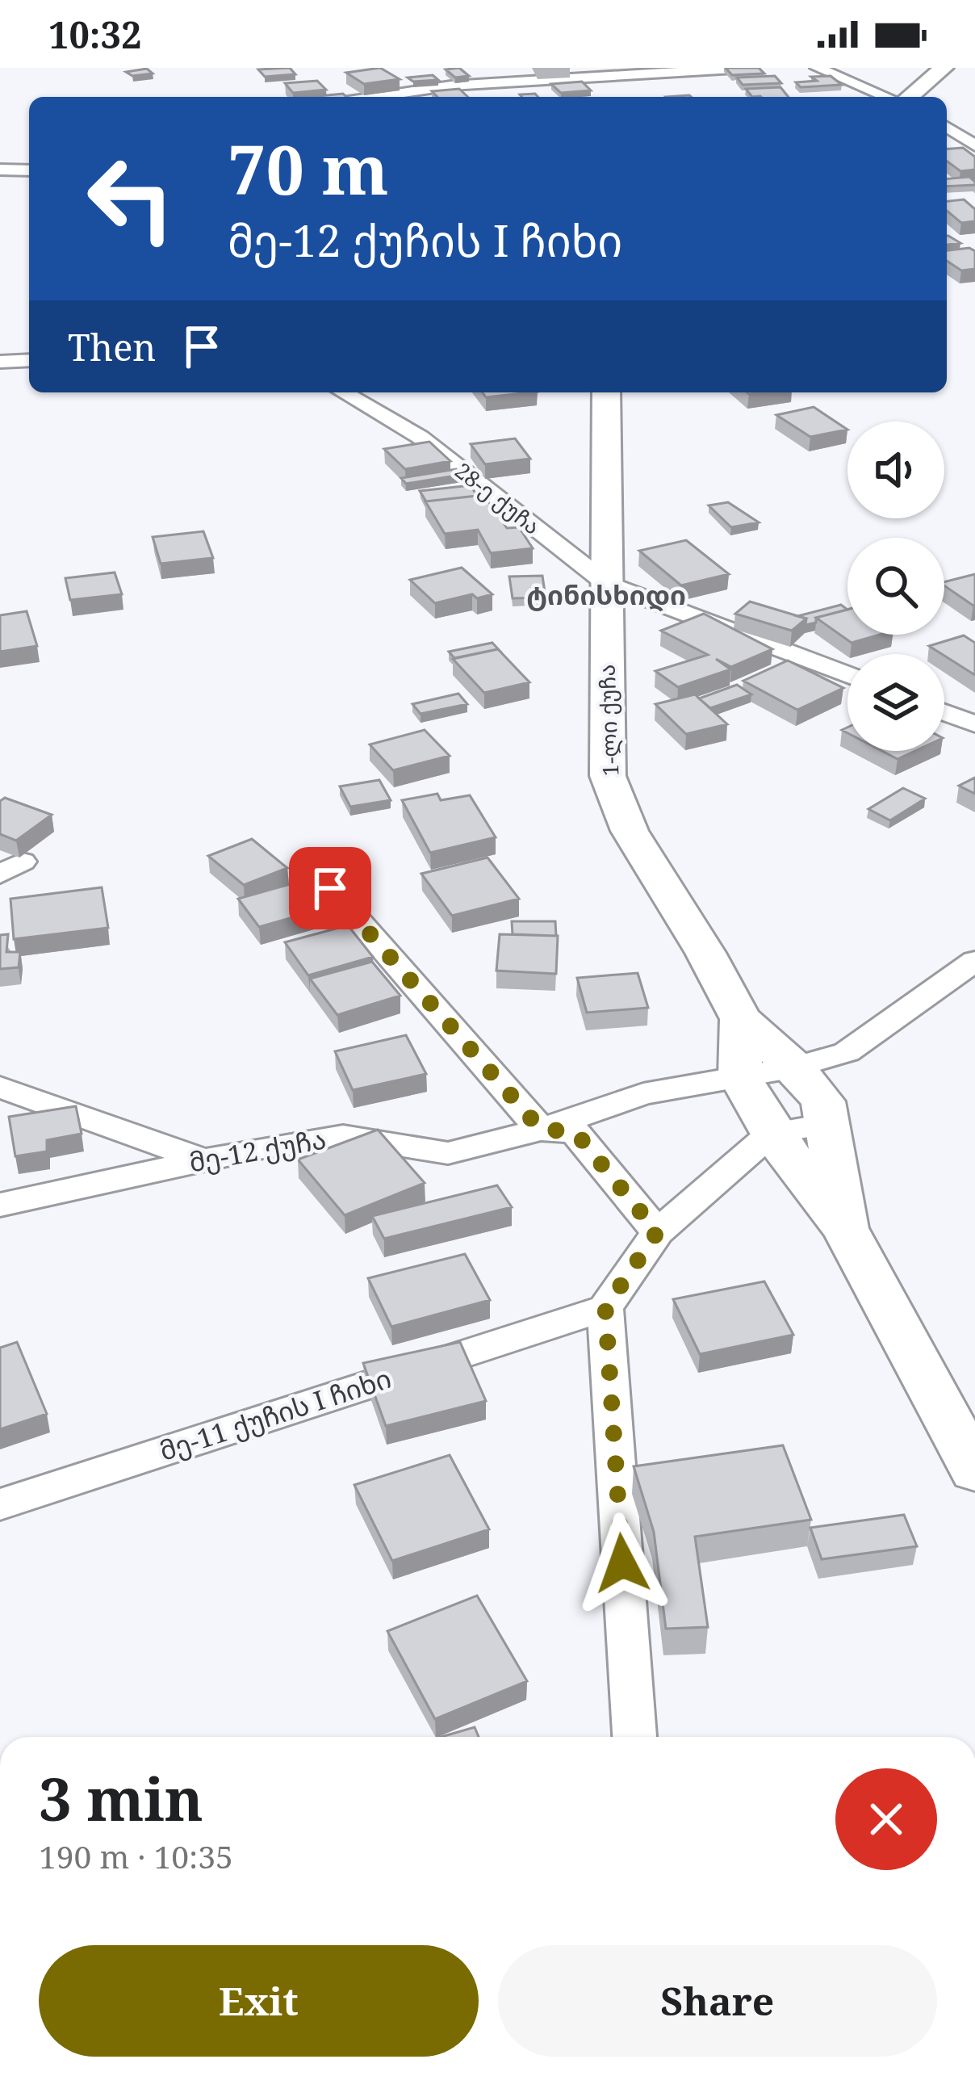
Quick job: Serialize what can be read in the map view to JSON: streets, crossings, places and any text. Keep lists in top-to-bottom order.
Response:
{
  "streets": {
    "main road": ["1-ლი ქუჩა"],
    "street": ["28-ე ქუჩა", "მე-12 ქუჩა", "მე-11 ქუჩის I ჩიხი"]
  },
  "crossings": [
    ["28-ე ქუჩა", "1-ლი ქუჩა"],
    ["1-ლი ქუჩა", "მე-12 ქუჩა"]
  ],
  "districts": ["ტინისხიდი"],
  "page": {
    "status": "10:32",
    "turn": ["70 m", "მე-12 ქუჩის I ჩიხი"],
    "then": "Then",
    "heading": ["3 min", "190 m · 10:35"],
    "buttons": ["Exit", "Share"]
  }
}
